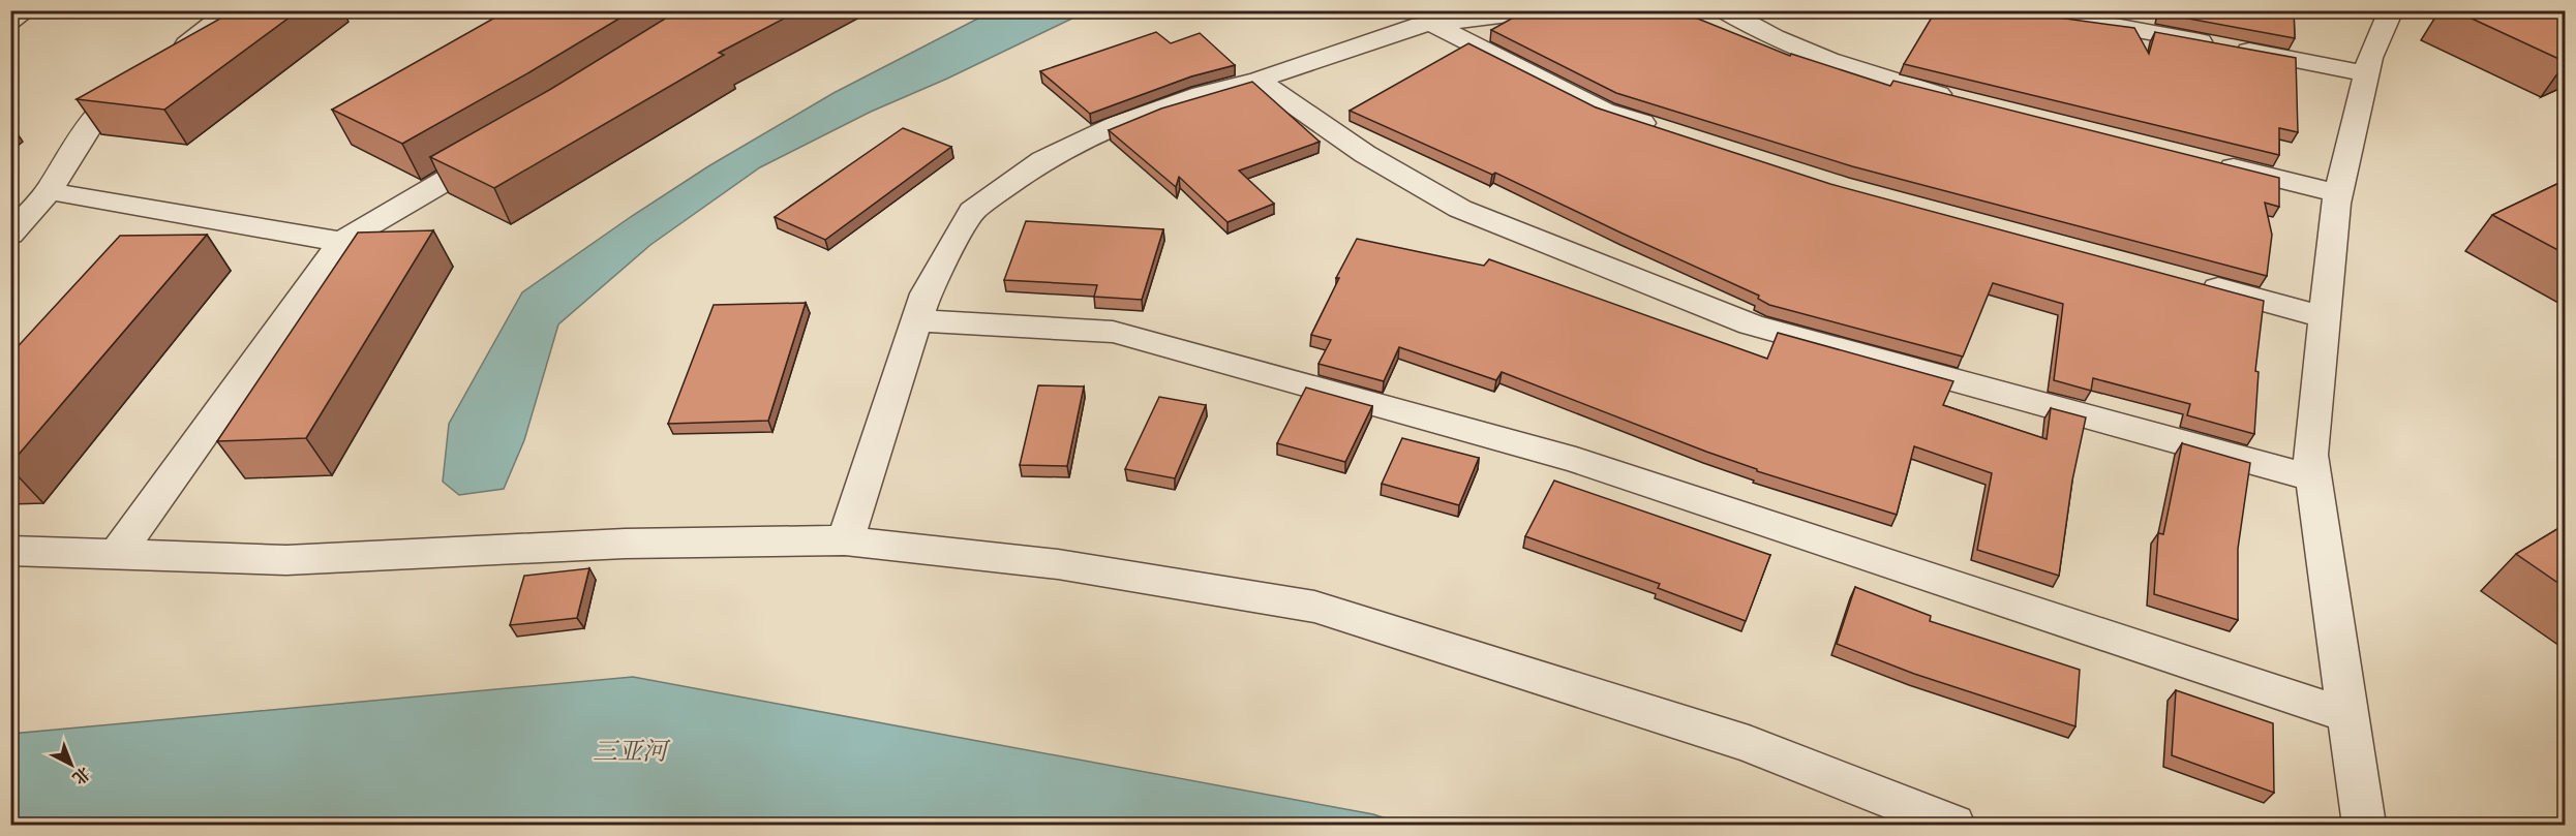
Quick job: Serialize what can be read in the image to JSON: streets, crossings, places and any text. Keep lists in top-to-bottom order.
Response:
{
  "water": ["三亚河"],
  "north": "bottom right"
}
